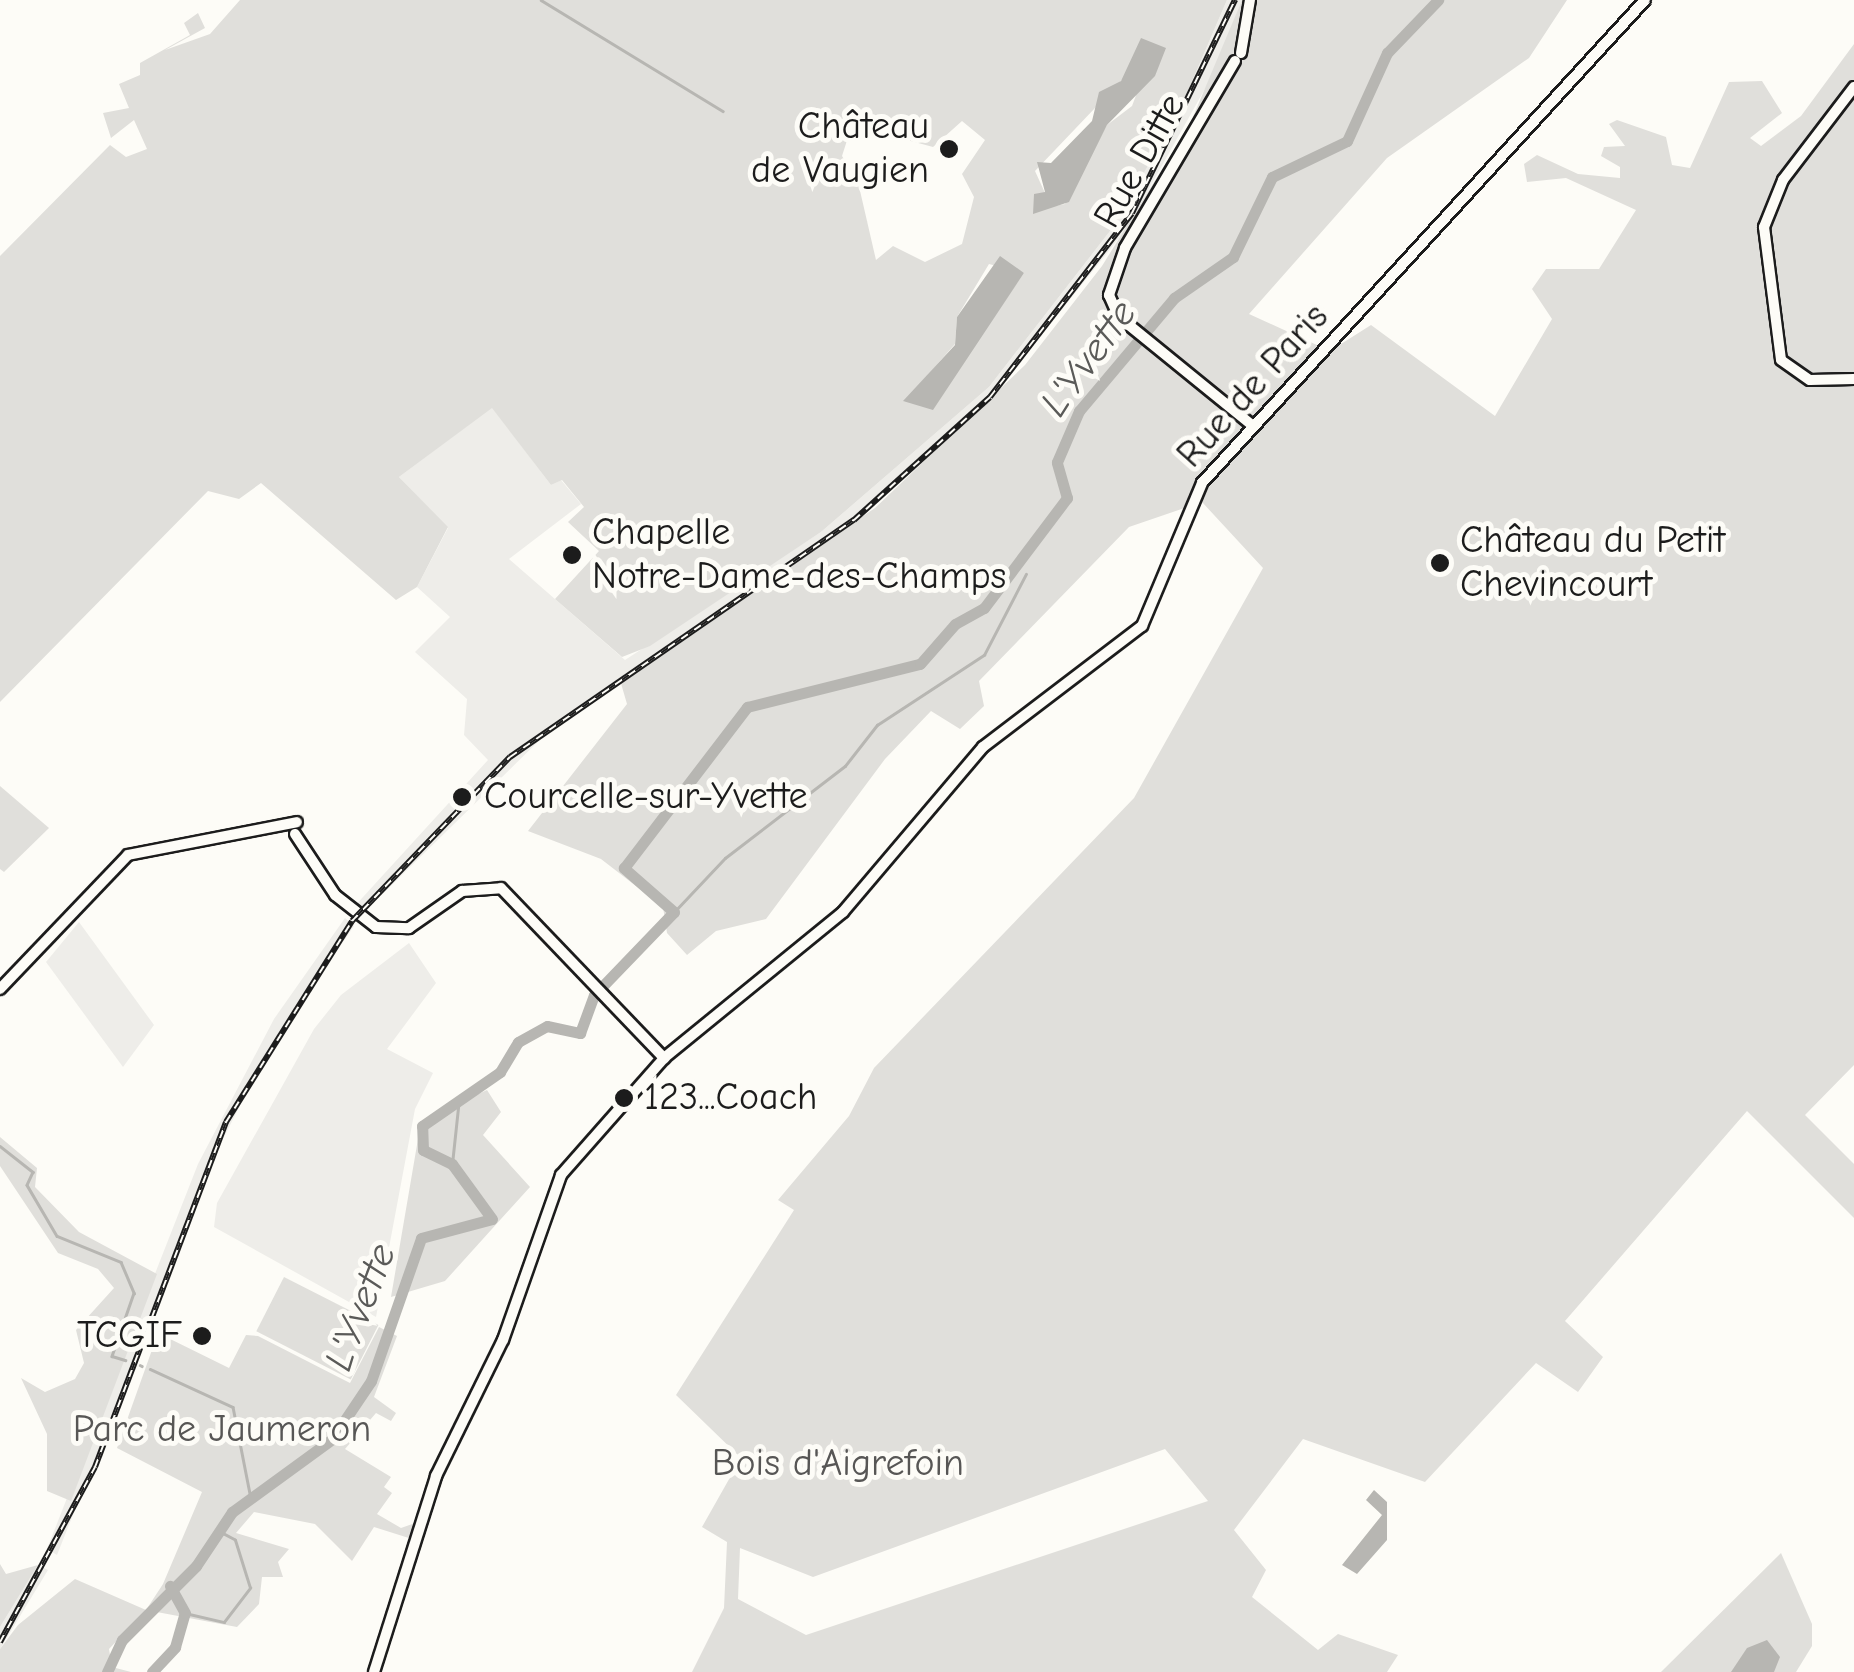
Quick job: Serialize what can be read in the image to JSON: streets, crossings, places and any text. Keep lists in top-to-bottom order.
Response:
{
  "streets": {
    "main road": ["Rue Ditte", "Rue de Paris"]
  },
  "crossings": [
    ["Rue Ditte", "Rue de Paris"]
  ],
  "water": ["L'Yvette"],
  "parks": ["Parc de Jaumeron", "Bois d'Aigrefoin"],
  "places": [
    "Château de Vaugien",
    "Chapelle Notre-Dame-des-Champs",
    "Château du Petit Chevincourt",
    "Courcelle-sur-Yvette",
    "123...Coach",
    "TCGIF"
  ]
}
